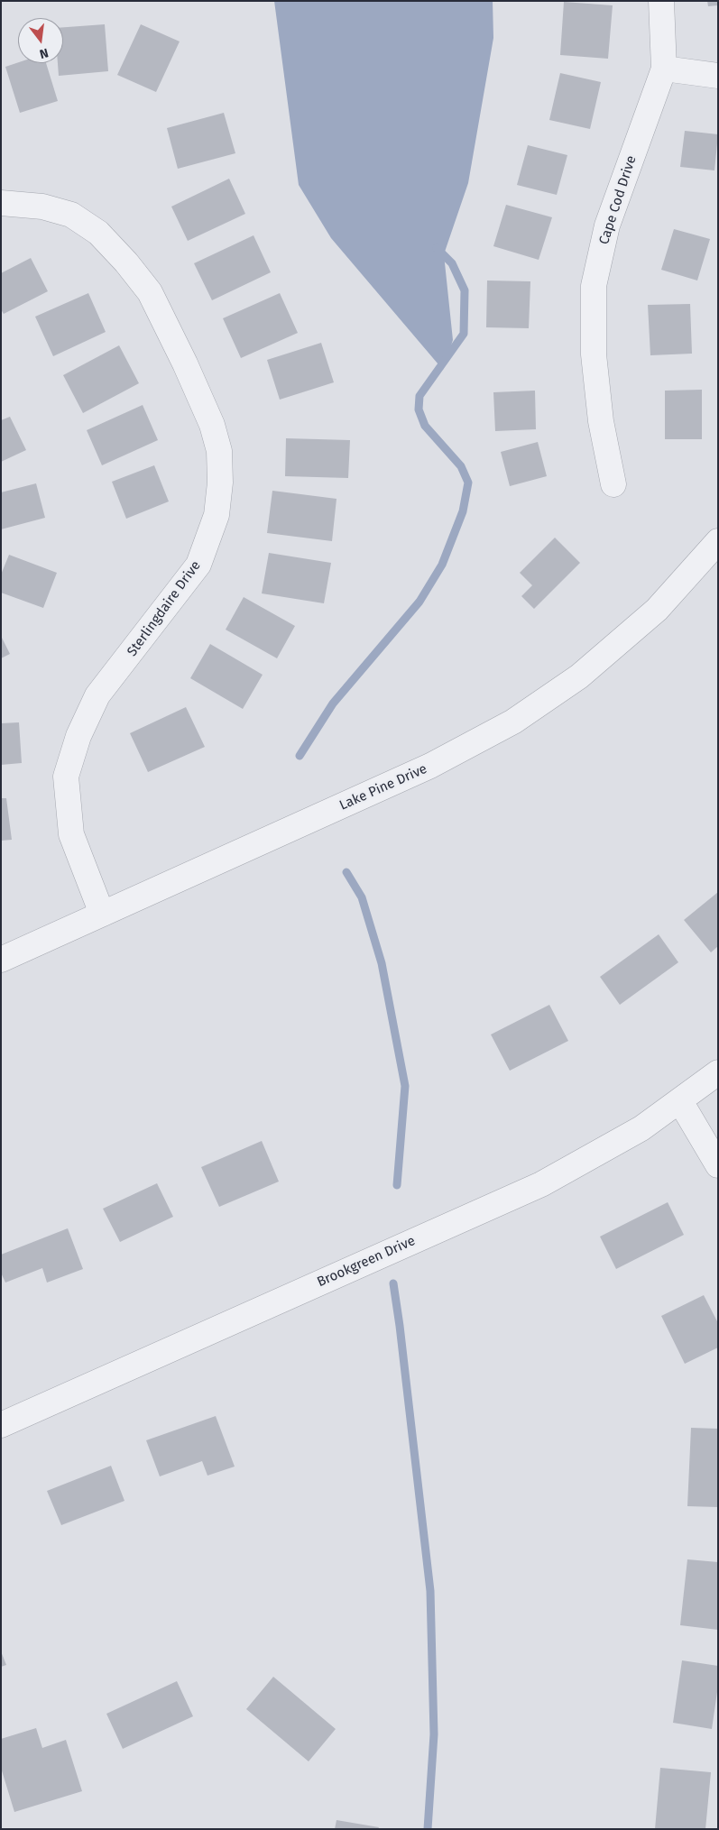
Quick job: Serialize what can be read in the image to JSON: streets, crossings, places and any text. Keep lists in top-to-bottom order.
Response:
{
  "streets": {
    "street": [
      "Cape Cod Drive",
      "Sterlingdaire Drive",
      "Lake Pine Drive",
      "Brookgreen Drive"
    ]
  },
  "crossings": [
    ["Sterlingdaire Drive", "Lake Pine Drive"]
  ],
  "north": "bottom"
}
